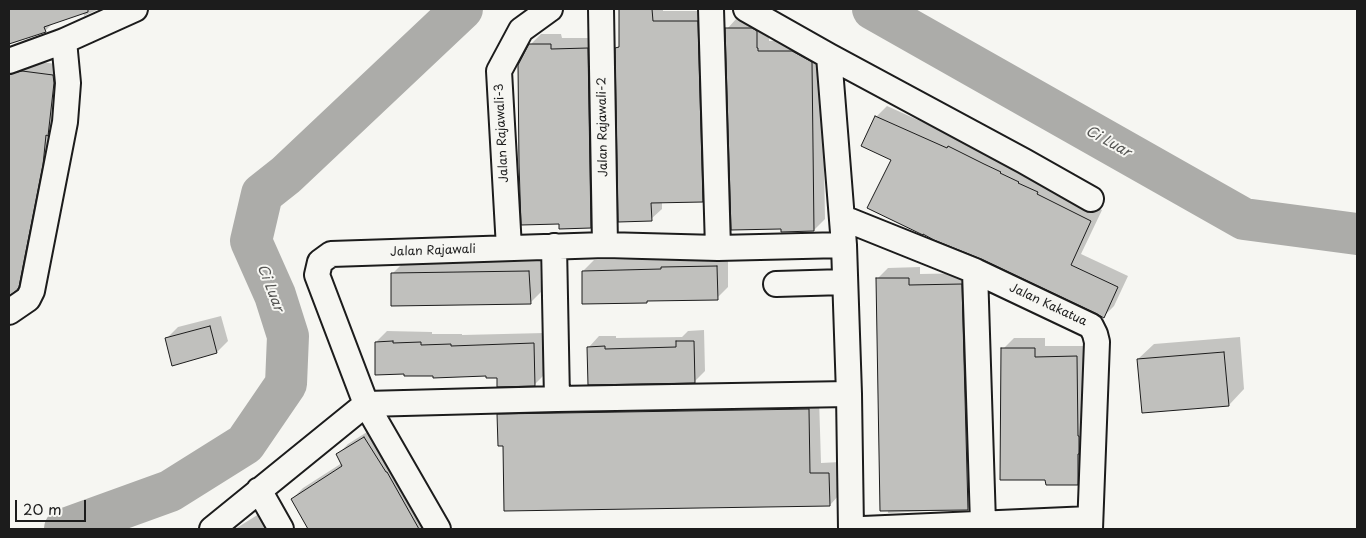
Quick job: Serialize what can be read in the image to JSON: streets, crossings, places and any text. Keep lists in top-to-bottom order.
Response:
{
  "streets": {
    "street": [
      "Jalan Rajawali-2",
      "Jalan Rajawali-3",
      "Jalan Rajawali",
      "Jalan Kakatua"
    ]
  },
  "crossings": [
    ["Jalan Rajawali-2", "Jalan Rajawali"],
    ["Jalan Rajawali-3", "Jalan Rajawali"]
  ],
  "water": ["Ci Luar"],
  "scale_bar": "20 m"
}
